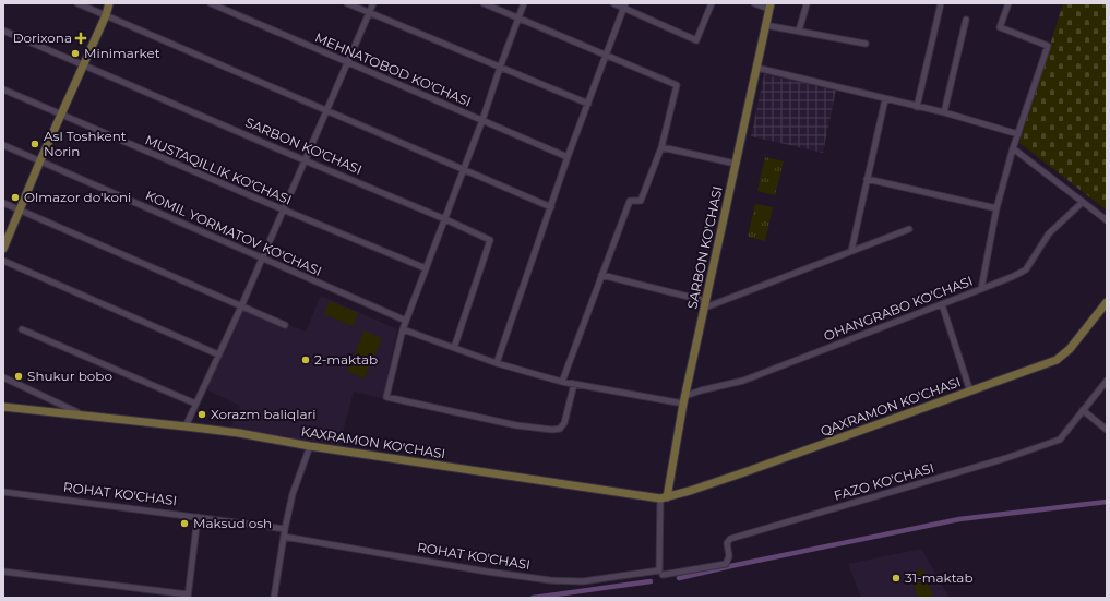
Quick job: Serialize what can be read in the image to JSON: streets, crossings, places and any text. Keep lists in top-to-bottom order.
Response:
{
  "streets": {
    "street": [
      "MEHNATOBOD KO'CHASI",
      "SARBON KO'CHASI",
      "MUSTAQILLIK KO'CHASI",
      "KOMIL YORMATOV KO'CHASI",
      "OHANGRABO KO'CHASI",
      "QAXRAMON KO'CHASI",
      "KAXRAMON KO'CHASI",
      "FAZO KO'CHASI",
      "ROHAT KO'CHASI"
    ]
  },
  "crossings": [
    ["SARBON KO'CHASI", "OHANGRABO KO'CHASI"],
    ["SARBON KO'CHASI", "QAXRAMON KO'CHASI"],
    ["SARBON KO'CHASI", "KAXRAMON KO'CHASI"],
    ["QAXRAMON KO'CHASI", "KAXRAMON KO'CHASI"],
    ["FAZO KO'CHASI", "ROHAT KO'CHASI"]
  ],
  "places": {
    "health": ["Dorixona"],
    "other": [
      "Minimarket",
      "Asl Toshkent Norin",
      "Olmazor do'koni",
      "2-maktab",
      "Shukur bobo",
      "Xorazm baliqlari",
      "Maksud osh",
      "31-maktab"
    ]
  }
}
